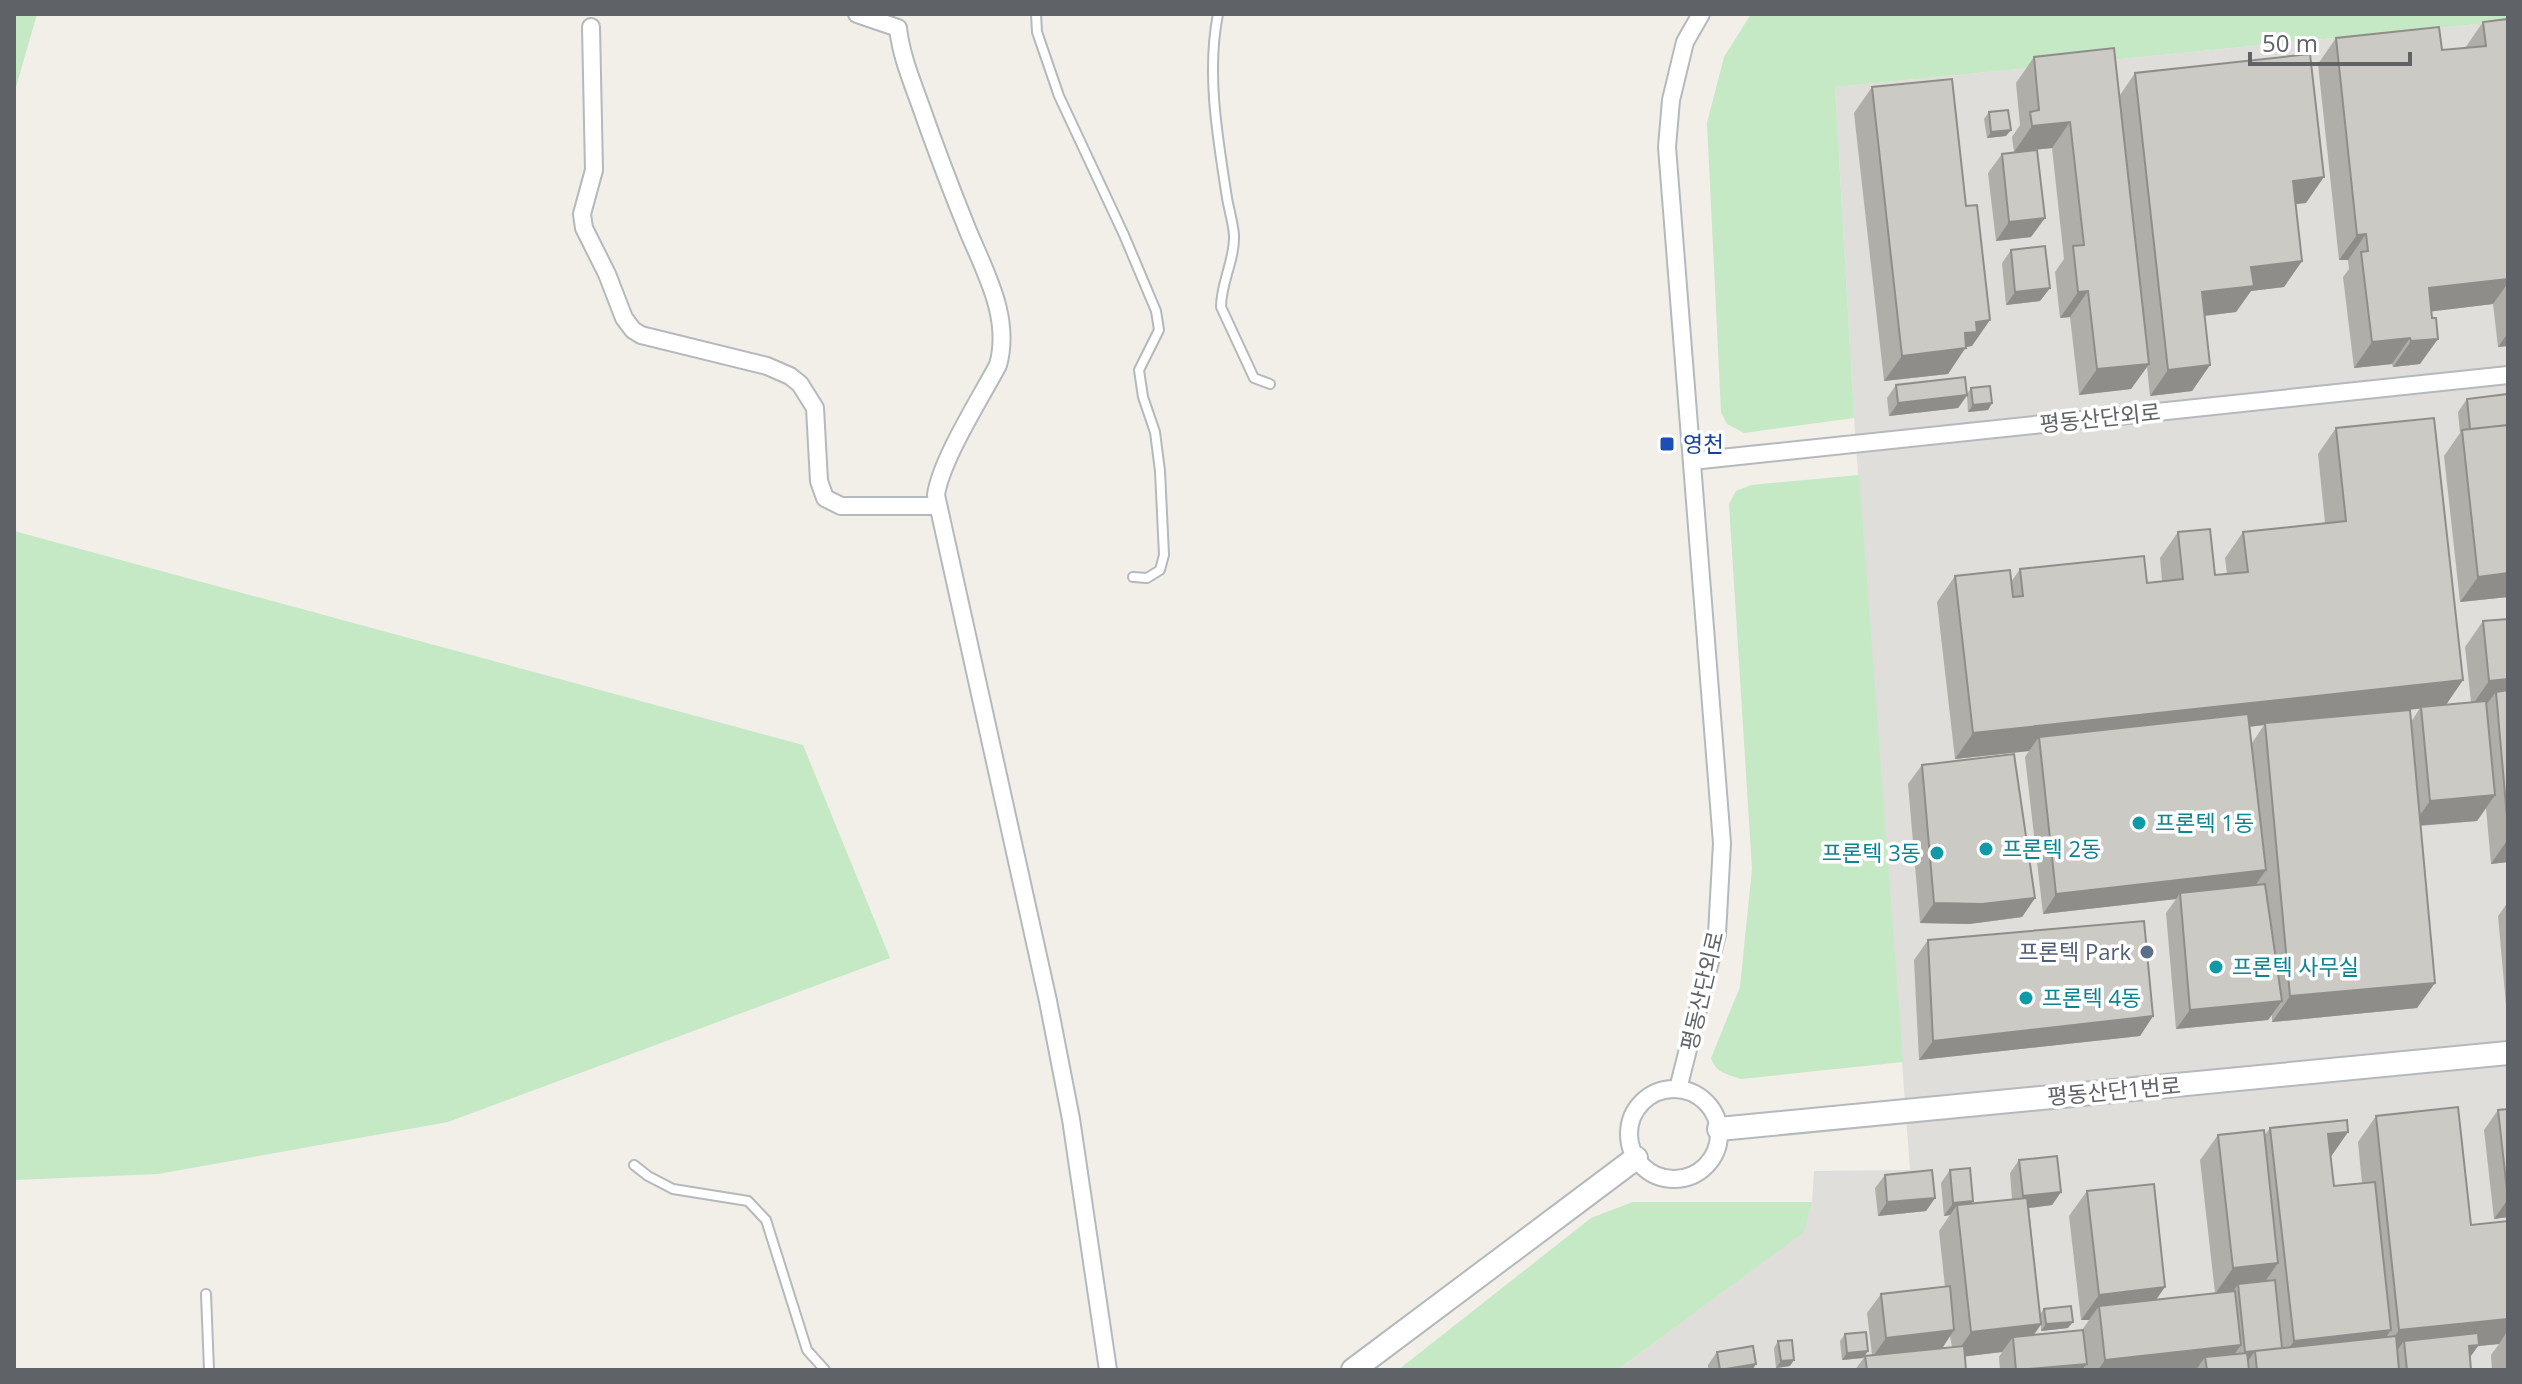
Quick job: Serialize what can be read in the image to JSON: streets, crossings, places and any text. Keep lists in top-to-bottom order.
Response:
{
  "streets": {
    "street": ["평동산단외로", "평동산단1번로"]
  },
  "crossings": [
    ["평동산단외로", "평동산단1번로"]
  ],
  "places": {
    "transit": ["영천"],
    "other": [
      "프론텍 1동",
      "프론텍 2동",
      "프론텍 3동",
      "프론텍 Park",
      "프론텍 사무실",
      "프론텍 4동"
    ]
  },
  "scale_bar": "50 m"
}
